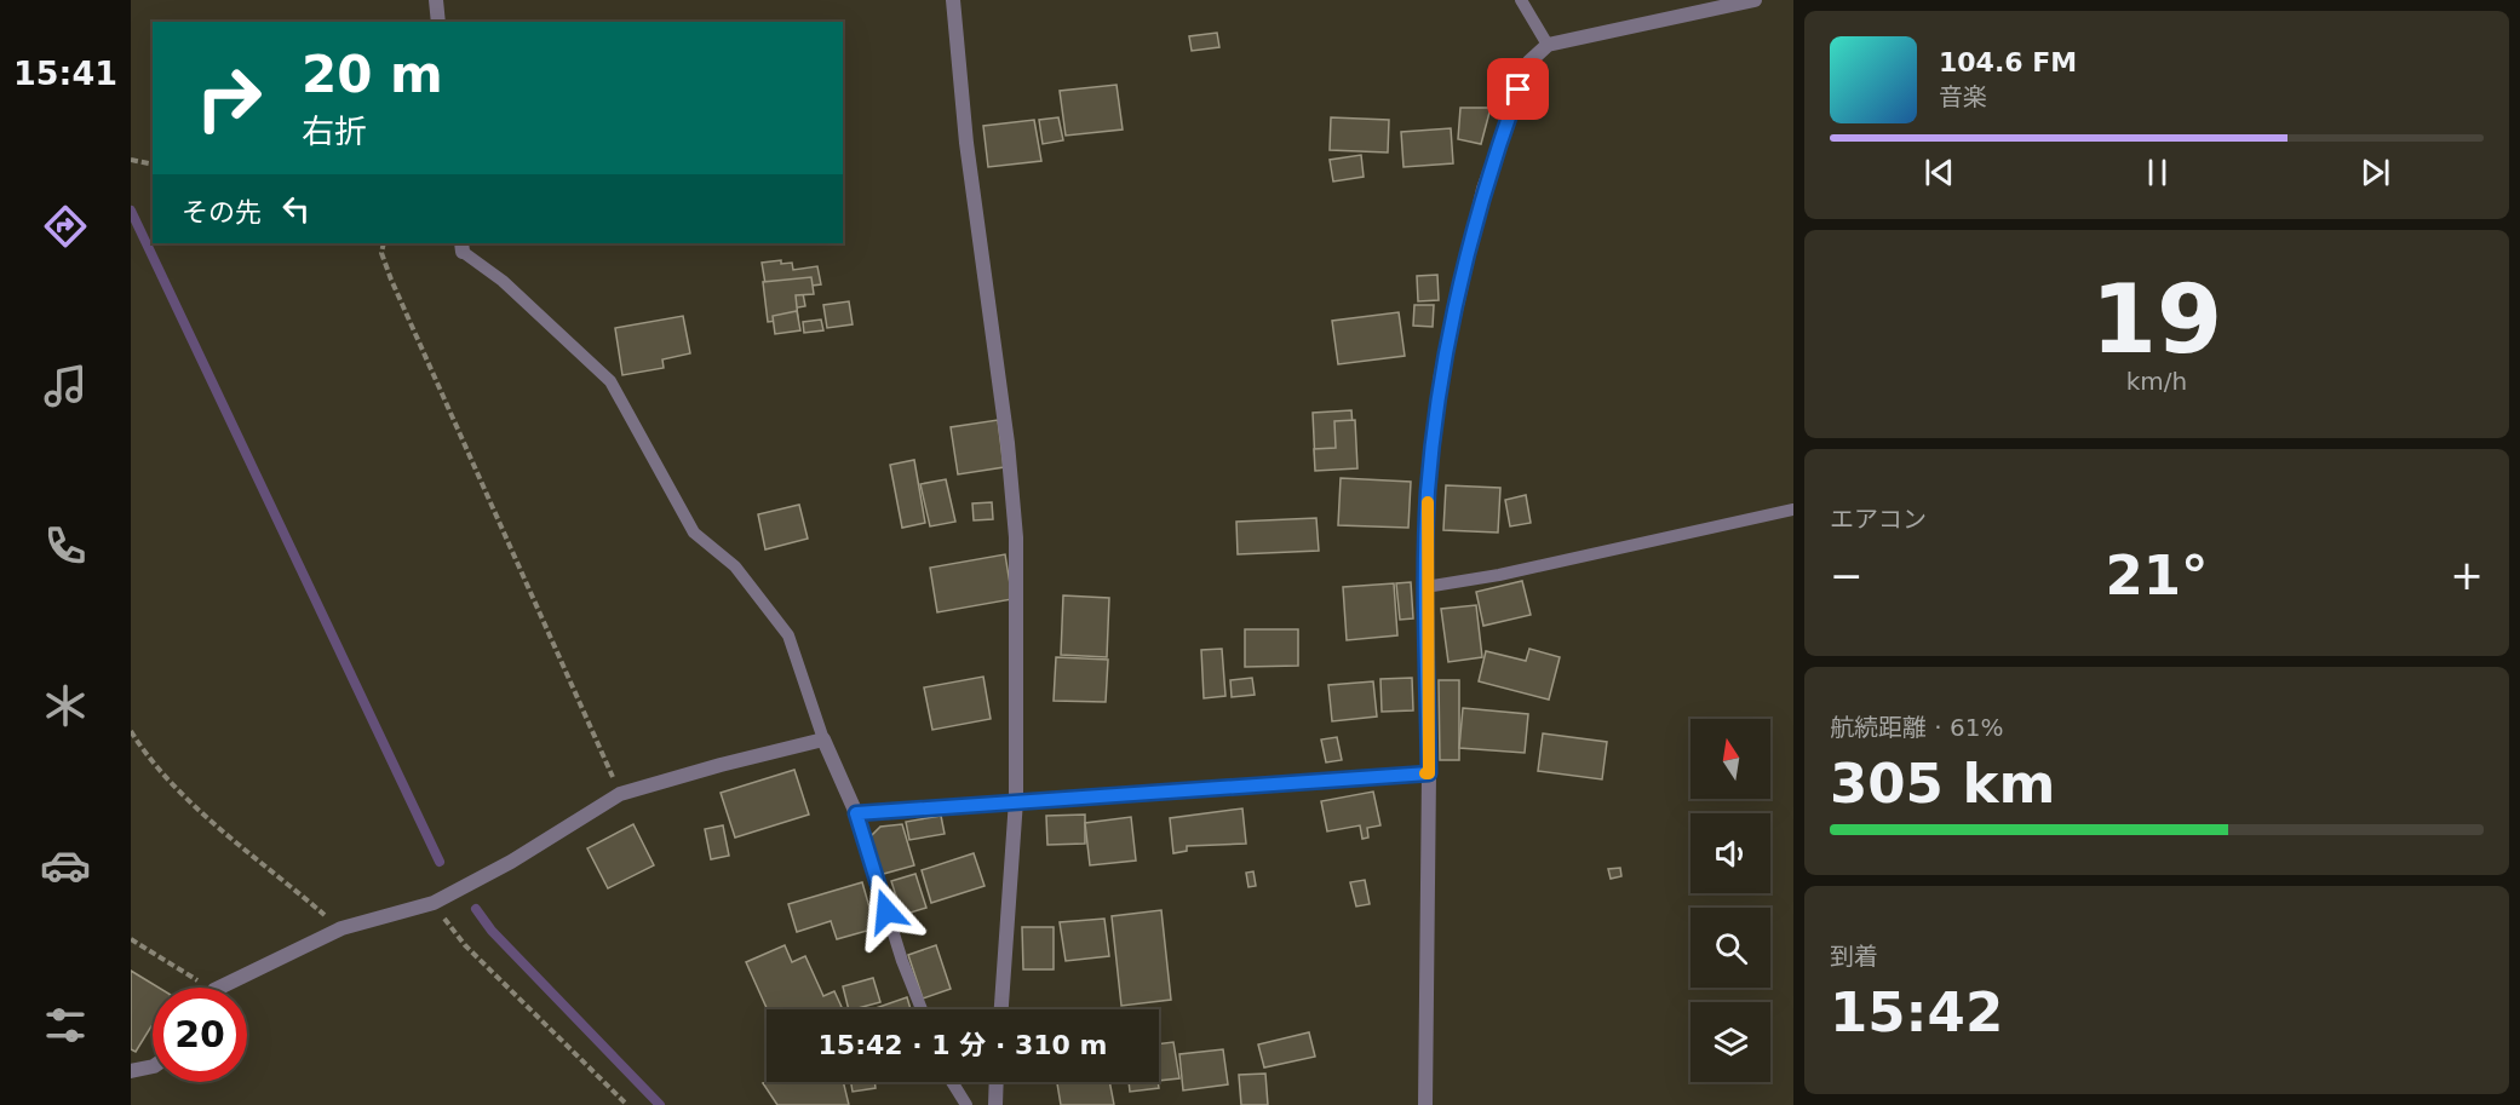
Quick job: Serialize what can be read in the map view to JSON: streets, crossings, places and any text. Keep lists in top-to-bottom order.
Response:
{
  "north": "top",
  "page": {
    "tabs": "15:41",
    "turn": ["20 m", "右折"],
    "song": ["104.6 FM", "音楽"],
    "then": "その先",
    "tile": [
      ["19", "km/h"],
      "エアコン",
      ["航続距離 · 61%", "305 km"],
      ["到着", "15:42"]
    ],
    "heat": ["−", "21°", "+"],
    "limit": "20",
    "trip": "15:42 · 1 分 · 310 m"
  }
}
